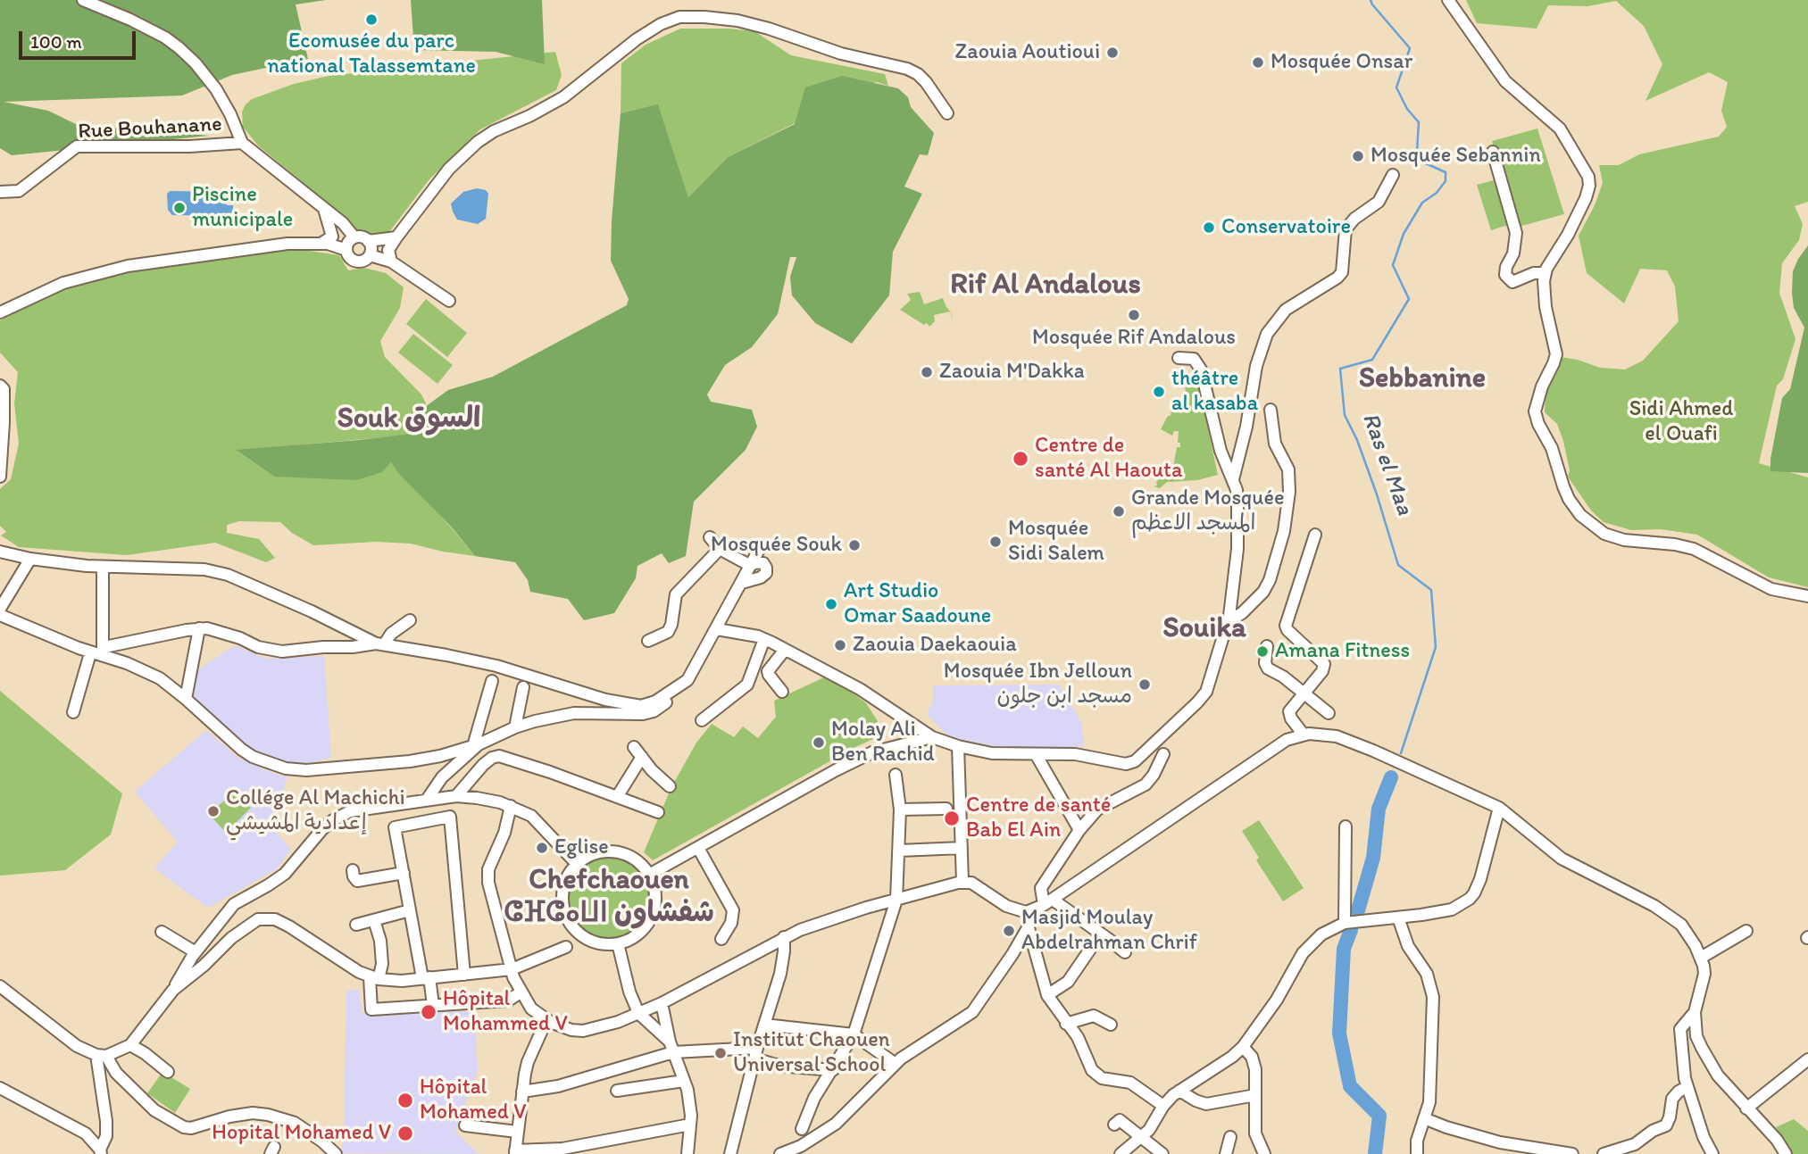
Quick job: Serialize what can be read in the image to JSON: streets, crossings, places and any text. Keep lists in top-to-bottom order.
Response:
{
  "streets": {
    "street": ["Rue Bouhanane"]
  },
  "districts": [
    "Rif Al Andalous",
    "Sebbanine",
    "Souk السوق",
    "Souika",
    "Chefchaouen ⵛⴼⵛⴰⵡⵏ شفشاون"
  ],
  "water": ["Ras el Maa"],
  "parks": ["Sidi Ahmed el Ouafi"],
  "places": [
    "Ecomusée du parc national Talassemtane",
    "Zaouia Aoutioui",
    "Mosquée Onsar",
    "Mosquée Sebannin",
    "Piscine municipale",
    "Conservatoire",
    "Mosquée Rif Andalous",
    "Zaouia M'Dakka",
    "théâtre al kasaba",
    "Centre de santé Al Haouta",
    "Grande Mosquée المسجد الاعظم",
    "Mosquée Sidi Salem",
    "Mosquée Souk",
    "Art Studio Omar Saadoune",
    "Zaouia Daekaouia",
    "Amana Fitness",
    "Mosquée Ibn Jelloun مسجد ابن جلون",
    "Molay Ali Ben Rachid",
    "Collége Al Machichi إعدادية المشيشي",
    "Centre de santé Bab El Ain",
    "Eglise",
    "Masjid Moulay Abdelrahman Chrif",
    "Hôpital Mohammed V",
    "Institut Chaouen Universal School",
    "Hôpital Mohamed V",
    "Hopital Mohamed V"
  ],
  "scale_bar": "100 m"
}
